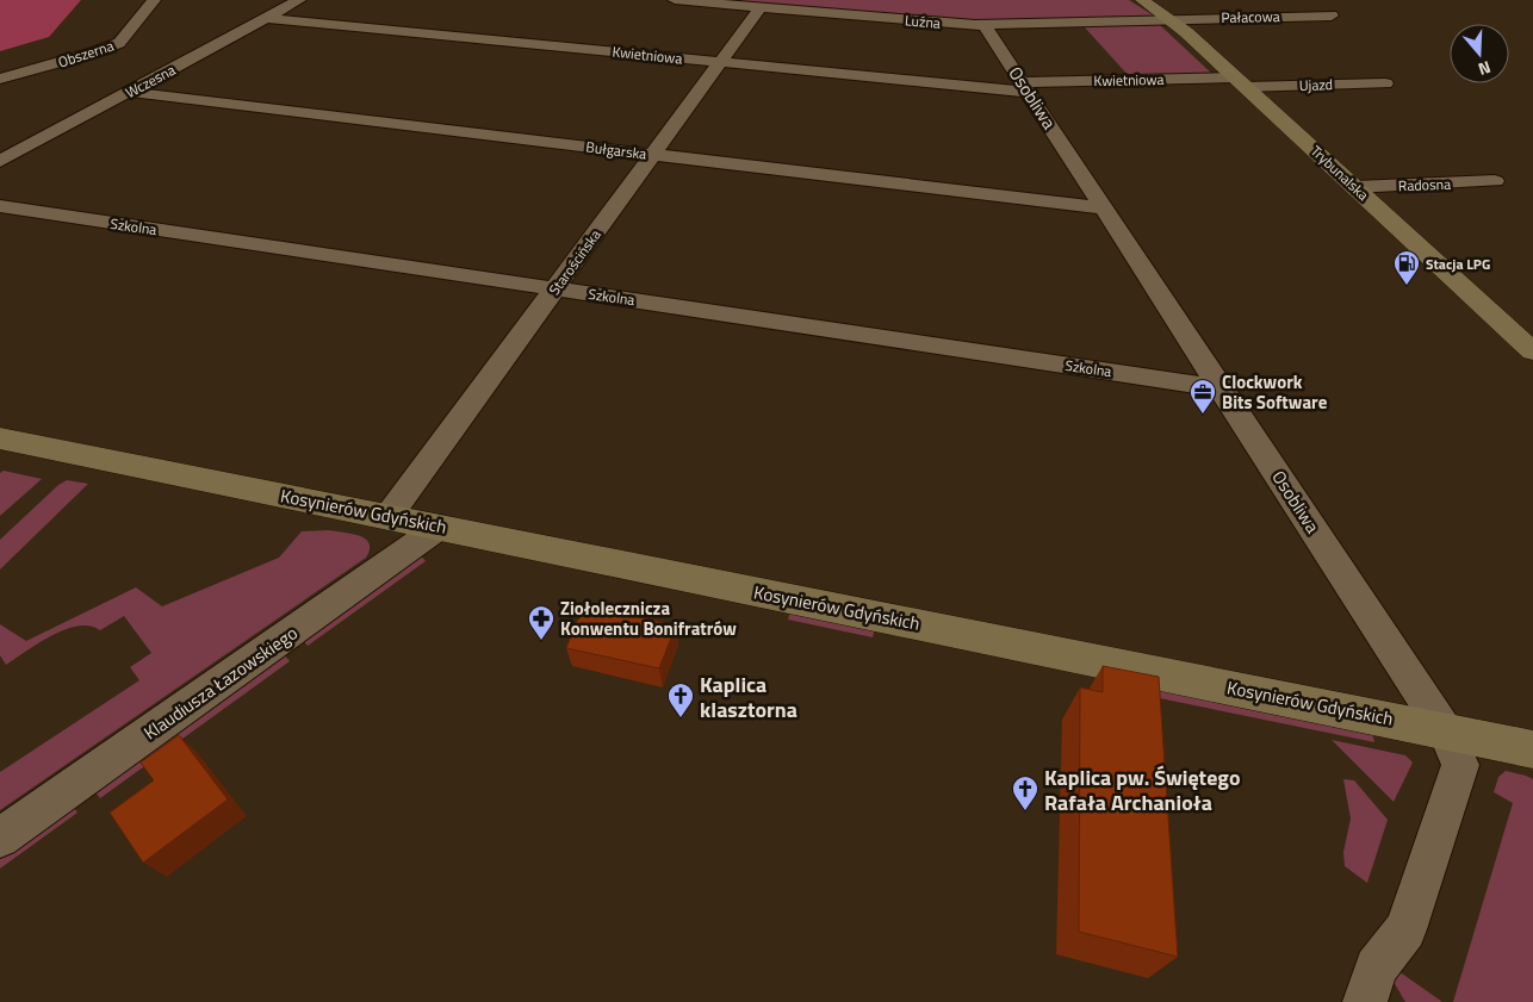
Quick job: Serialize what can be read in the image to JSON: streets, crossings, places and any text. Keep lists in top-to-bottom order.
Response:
{
  "streets": {
    "street": [
      "Pałacowa",
      "Luźna",
      "Obszerna",
      "Kwietniowa",
      "Wczesna",
      "Ujazd",
      "Osobliwa",
      "Bułgarska",
      "Trybunalska",
      "Radosna",
      "Szkolna",
      "Starościńska",
      "Kosynierów Gdyńskich",
      "Klaudiusza Łazowskiego"
    ]
  },
  "crossings": [
    ["Pałacowa", "Luźna"],
    ["Pałacowa", "Trybunalska"],
    ["Luźna", "Osobliwa"],
    ["Luźna", "Trybunalska"],
    ["Luźna", "Starościńska"],
    ["Kwietniowa", "Wczesna"],
    ["Kwietniowa", "Ujazd"],
    ["Kwietniowa", "Osobliwa"],
    ["Kwietniowa", "Trybunalska"],
    ["Kwietniowa", "Starościńska"],
    ["Wczesna", "Bułgarska"],
    ["Ujazd", "Trybunalska"],
    ["Osobliwa", "Bułgarska"],
    ["Osobliwa", "Szkolna"],
    ["Osobliwa", "Kosynierów Gdyńskich"],
    ["Bułgarska", "Starościńska"],
    ["Trybunalska", "Radosna"],
    ["Szkolna", "Starościńska"],
    ["Starościńska", "Kosynierów Gdyńskich"],
    ["Kosynierów Gdyńskich", "Klaudiusza Łazowskiego"]
  ],
  "places": {
    "fuel station": ["Stacja LPG"],
    "office": ["Clockwork Bits Software"],
    "pharmacy": ["Ziołolecznicza Konwentu Bonifratrów"],
    "church": ["Kaplica klasztorna", "Kaplica pw. Świętego Rafała Archanioła"]
  },
  "north": "bottom"
}
